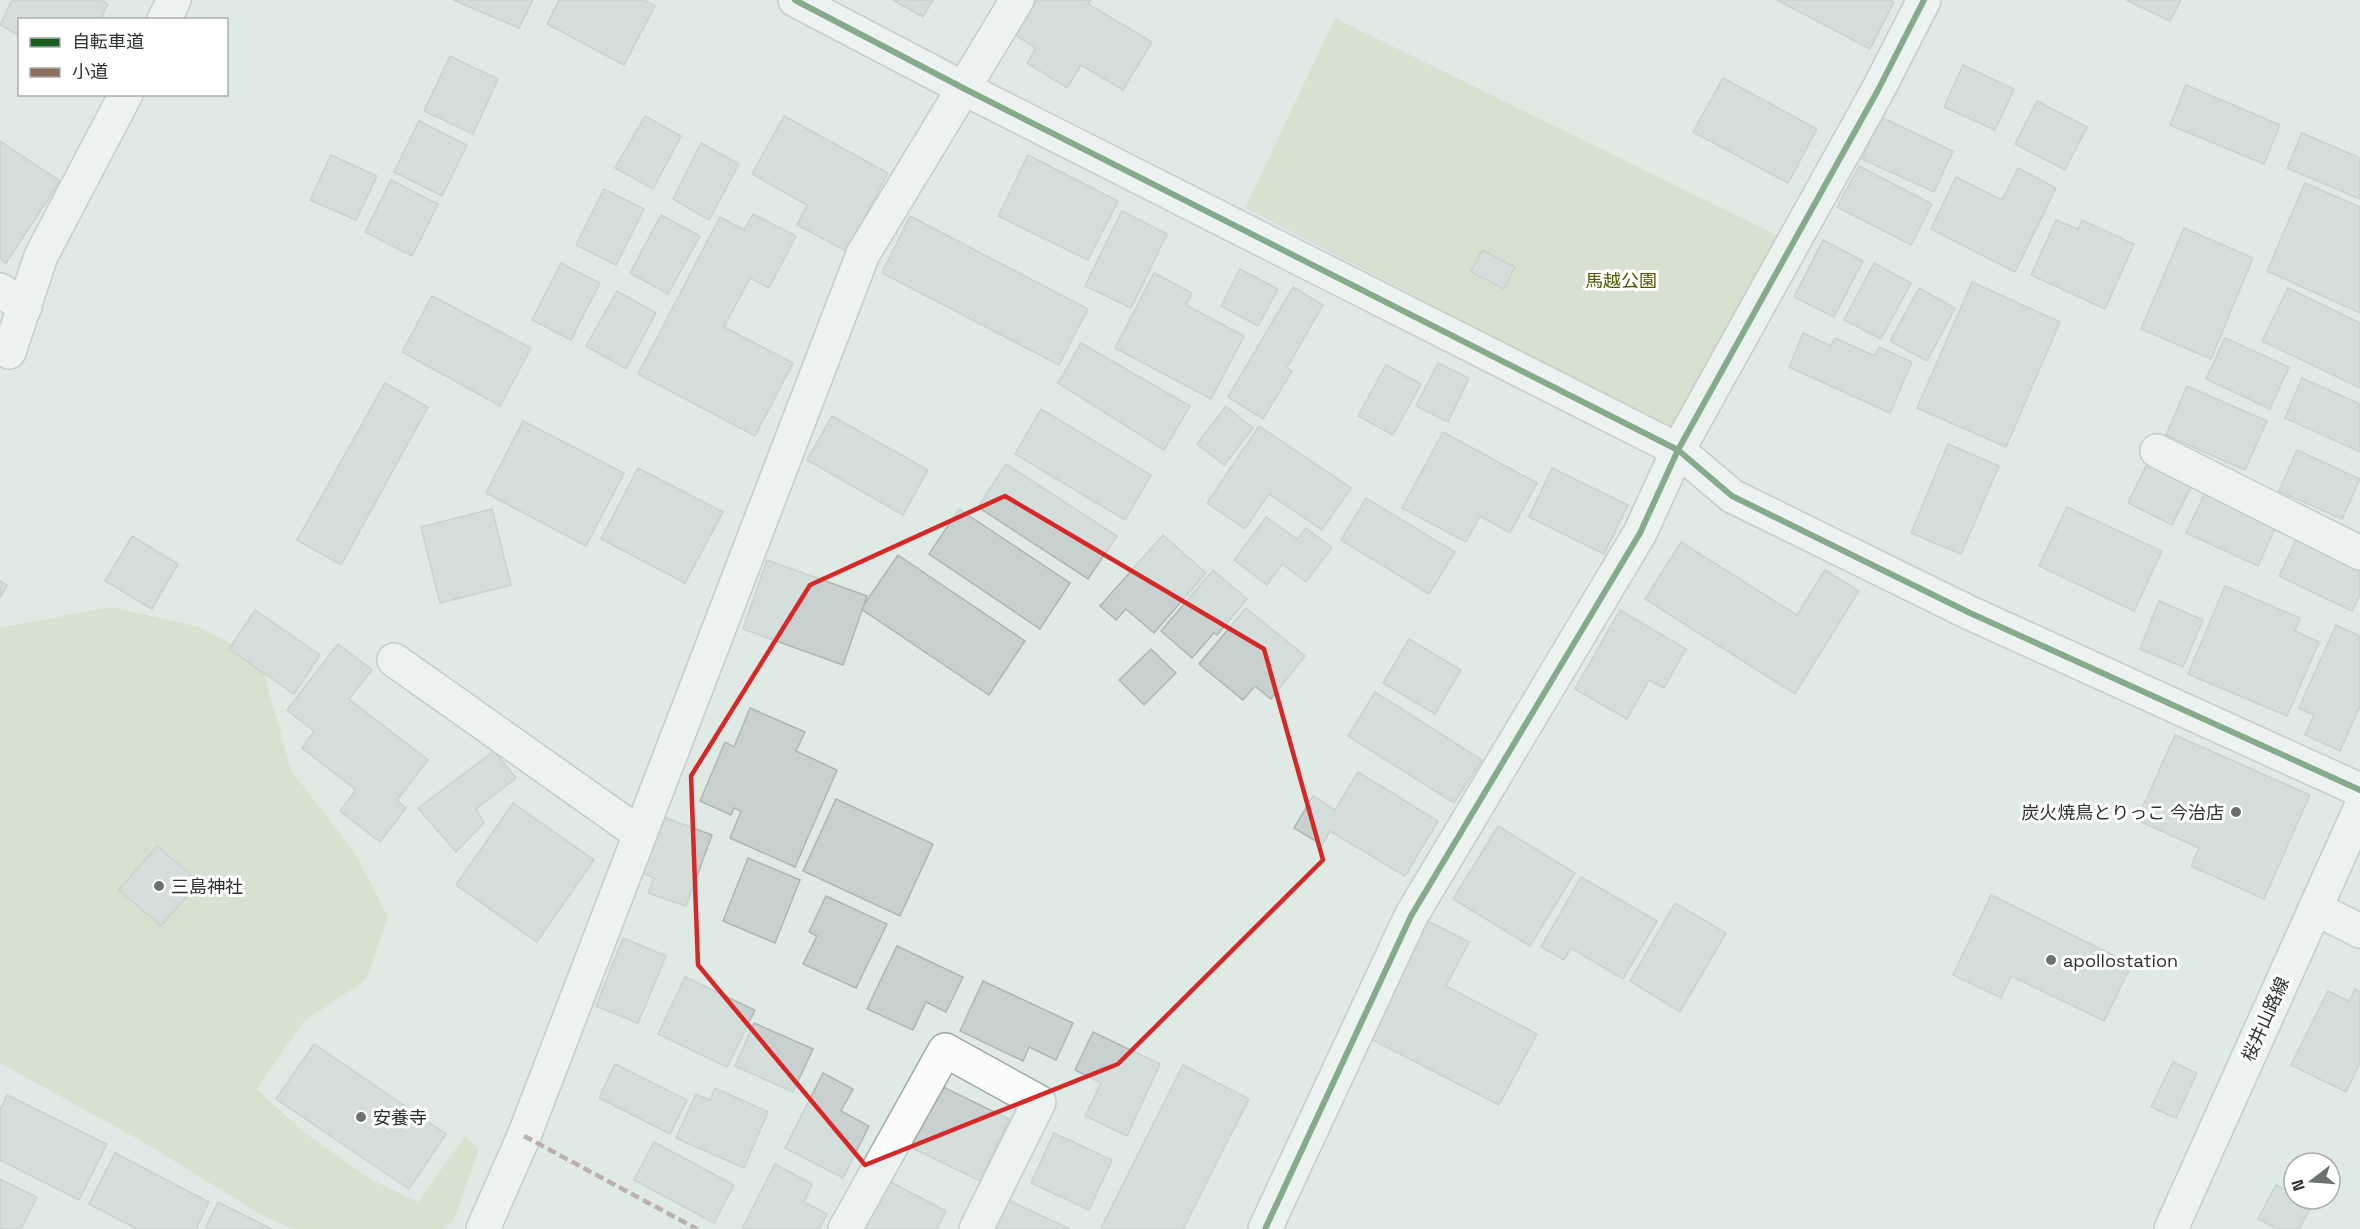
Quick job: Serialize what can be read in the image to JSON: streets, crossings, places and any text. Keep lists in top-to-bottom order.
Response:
{
  "streets": {
    "street": ["桜井山路線"]
  },
  "parks": ["馬越公園"],
  "places": [
    "炭火焼鳥とりっこ 今治店",
    "三島神社",
    "apollostation",
    "安養寺"
  ],
  "legend": ["自転車道", "小道"],
  "north": "left"
}
